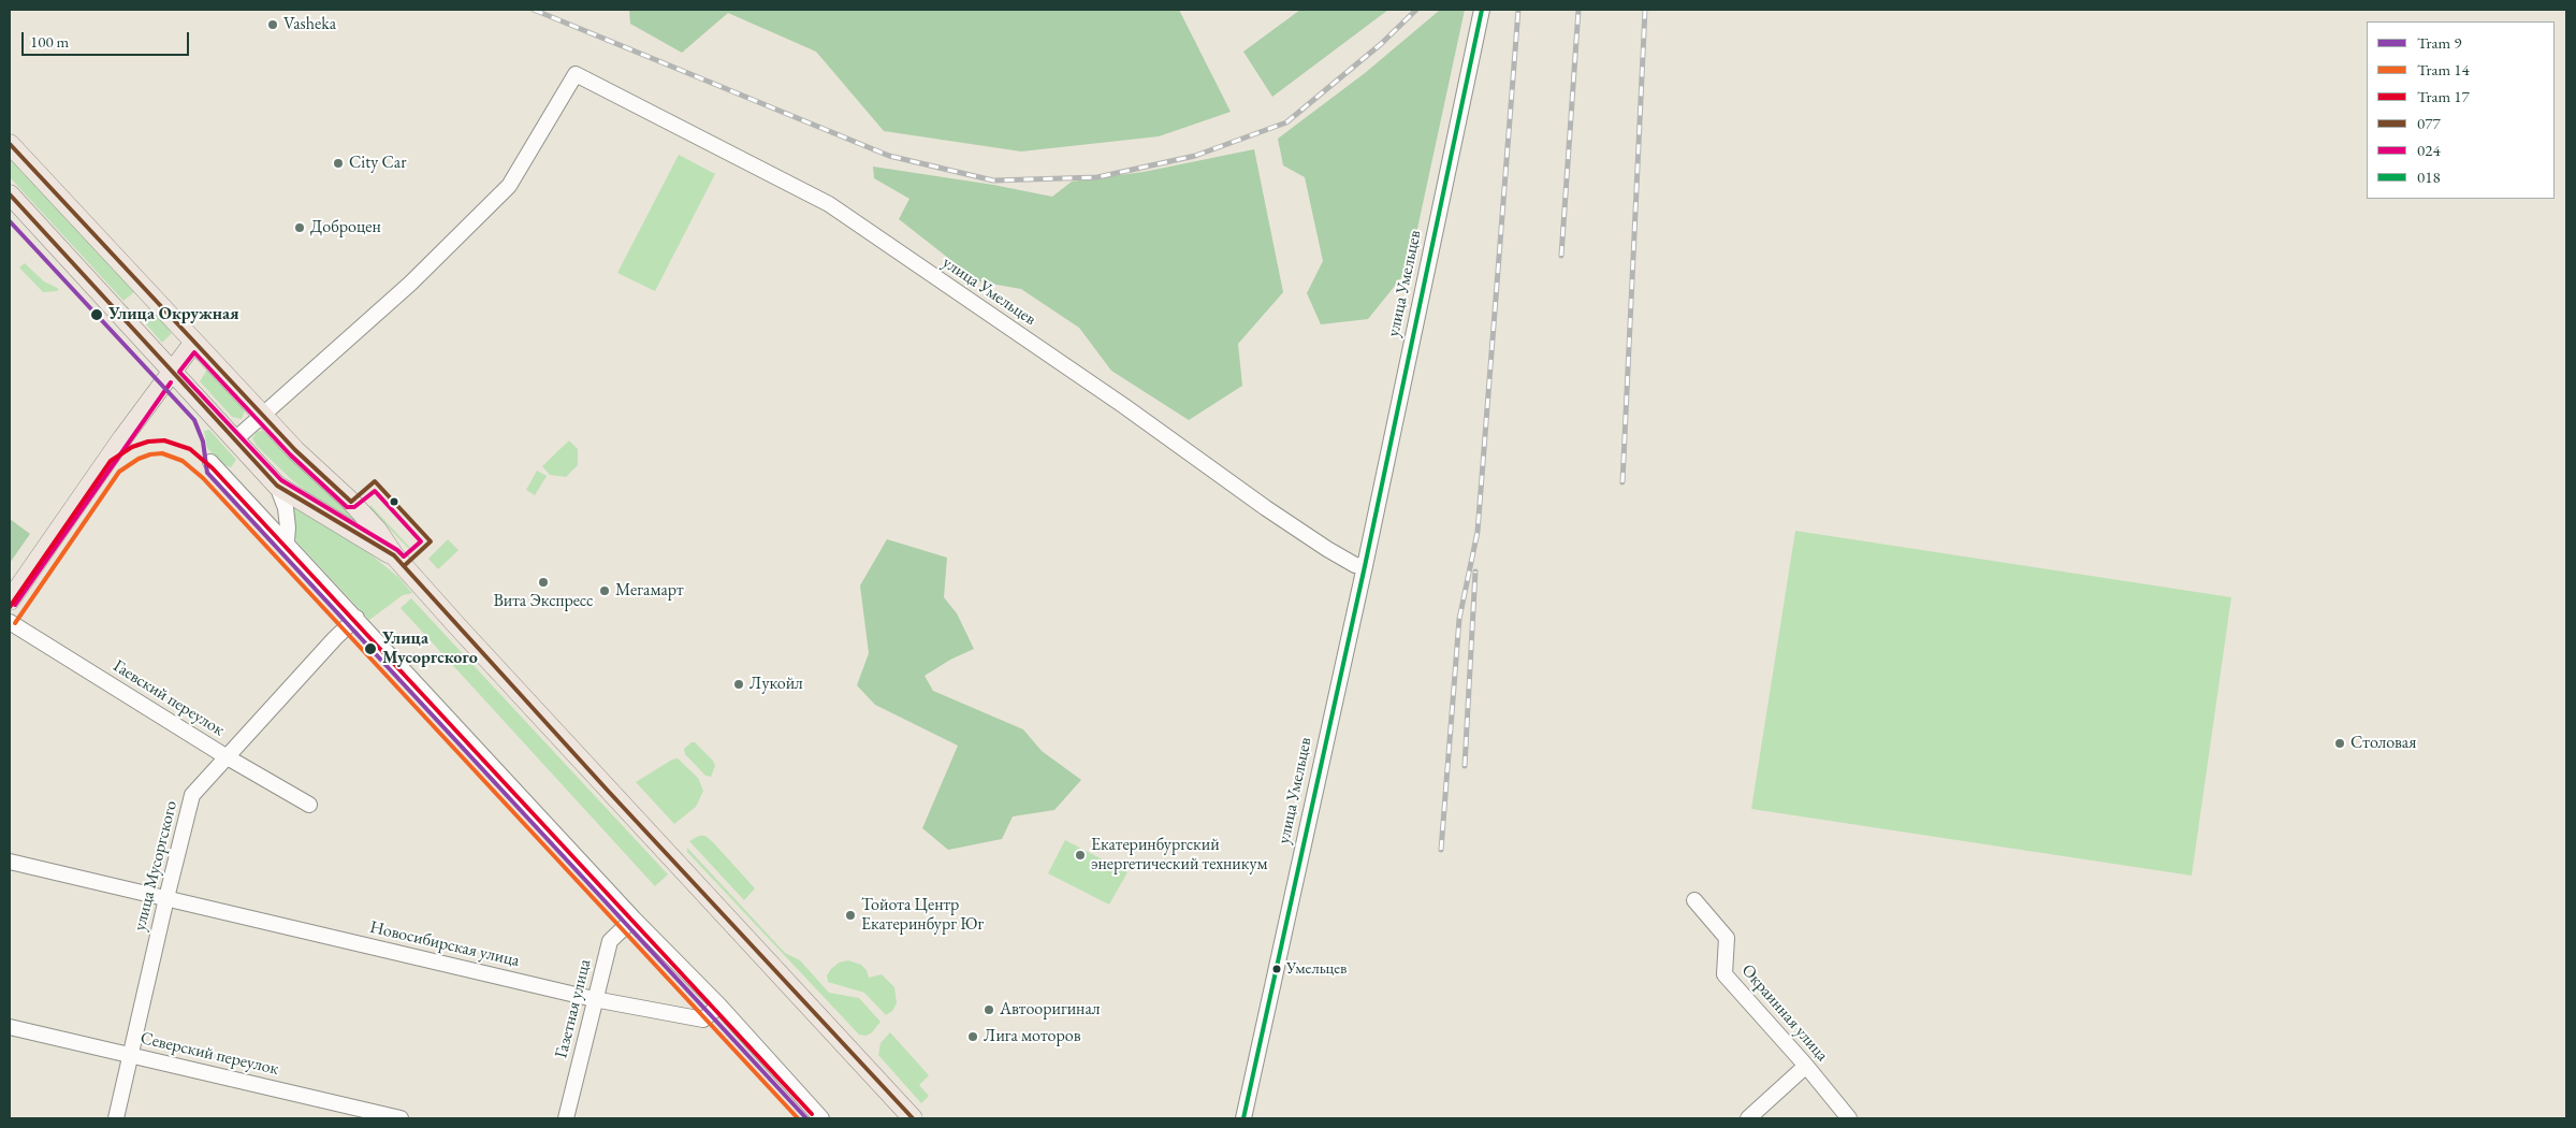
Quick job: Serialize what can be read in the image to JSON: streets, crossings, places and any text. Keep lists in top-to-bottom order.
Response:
{
  "streets": {
    "street": [
      "улица Умельцев",
      "Гаевский переулок",
      "улица Мусоргского",
      "Новосибирская улица",
      "Газетная улица",
      "Окраинная улица",
      "Северский переулок"
    ]
  },
  "crossings": [
    ["Гаевский переулок", "улица Мусоргского"],
    ["улица Мусоргского", "Новосибирская улица"],
    ["улица Мусоргского", "Северский переулок"],
    ["Новосибирская улица", "Газетная улица"]
  ],
  "places": [
    "Vasheka",
    "City Car",
    "Доброцен",
    "Улица Окружная",
    "Вита Экспресс",
    "Мегамарт",
    "Улица Мусоргского",
    "Лукойл",
    "Столовая",
    "Екатеринбургский энергетический техникум",
    "Тойота Центр Екатеринбург Юг",
    "Умельцев",
    "Автооригинал",
    "Лига моторов"
  ],
  "lines": [
    "transit line 018",
    "transit line 077",
    "tram line 9",
    "transit line 024",
    "tram line 17",
    "tram line 14"
  ],
  "legend": [
    "Tram 9",
    "Tram 14",
    "Tram 17",
    "077",
    "024",
    "018"
  ],
  "scale_bar": "100 m"
}
